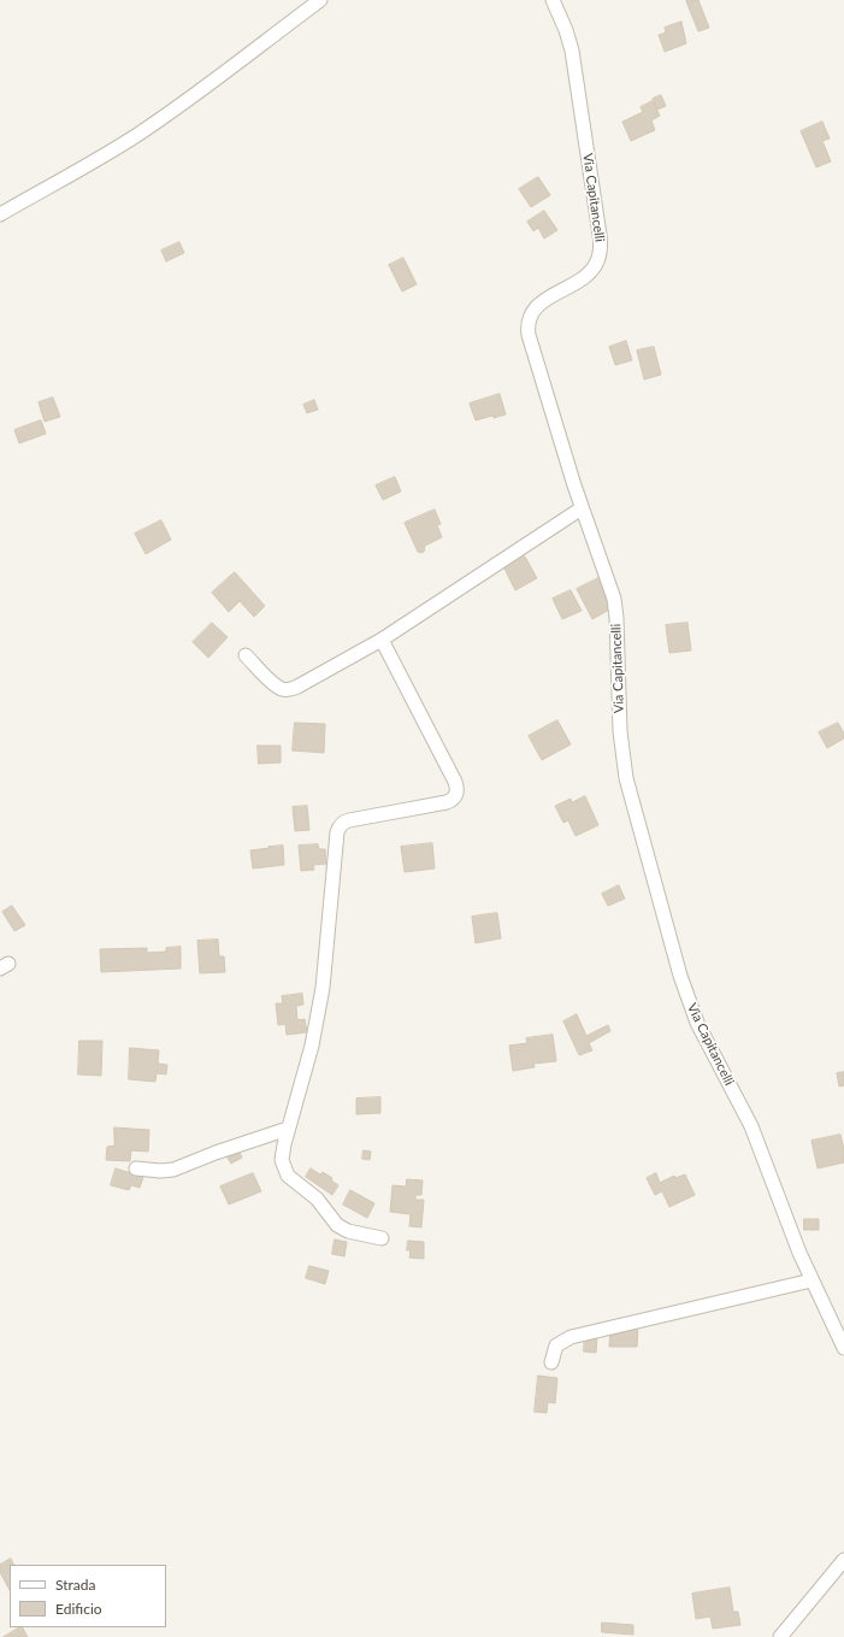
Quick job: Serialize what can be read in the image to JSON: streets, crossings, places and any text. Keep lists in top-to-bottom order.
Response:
{
  "streets": {
    "street": ["Via Capitancelli"]
  },
  "legend": ["Strada", "Edificio"]
}
